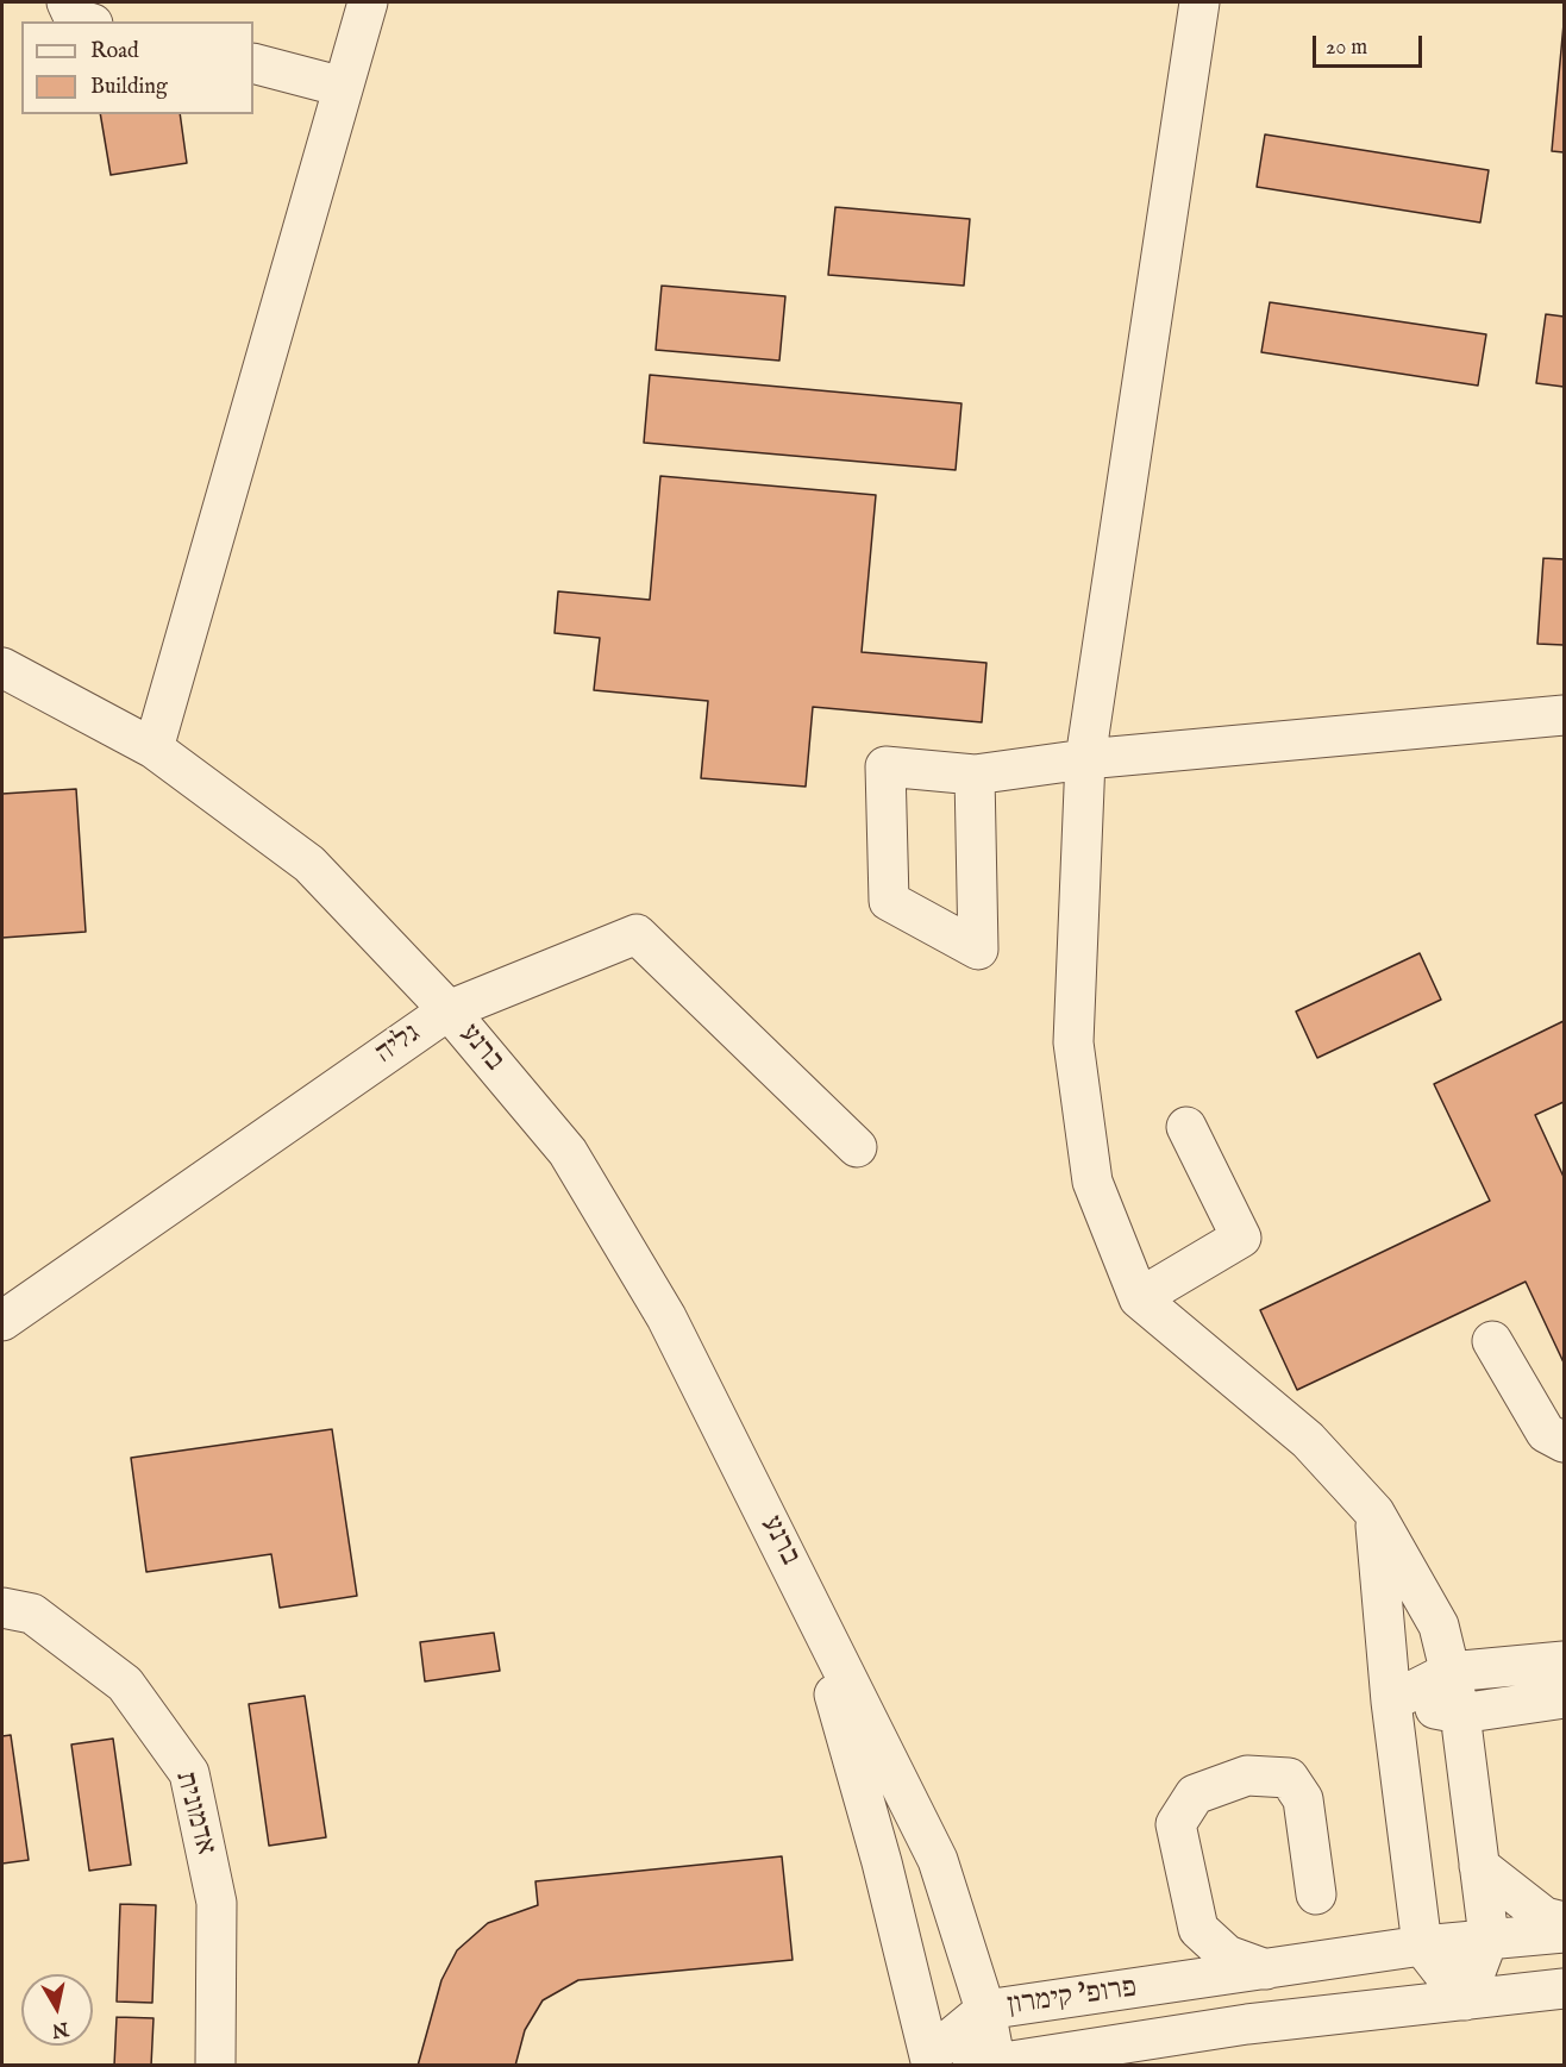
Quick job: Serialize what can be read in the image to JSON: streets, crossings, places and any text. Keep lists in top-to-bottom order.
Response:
{
  "streets": {
    "street": [
      "גליה",
      "ברנע",
      "אדמונית",
      "פרופ' קימרון"
    ]
  },
  "crossings": [
    ["גליה", "ברנע"],
    ["ברנע", "פרופ' קימרון"]
  ],
  "legend": ["Road", "Building"],
  "scale_bar": "20 m",
  "north": "bottom"
}
